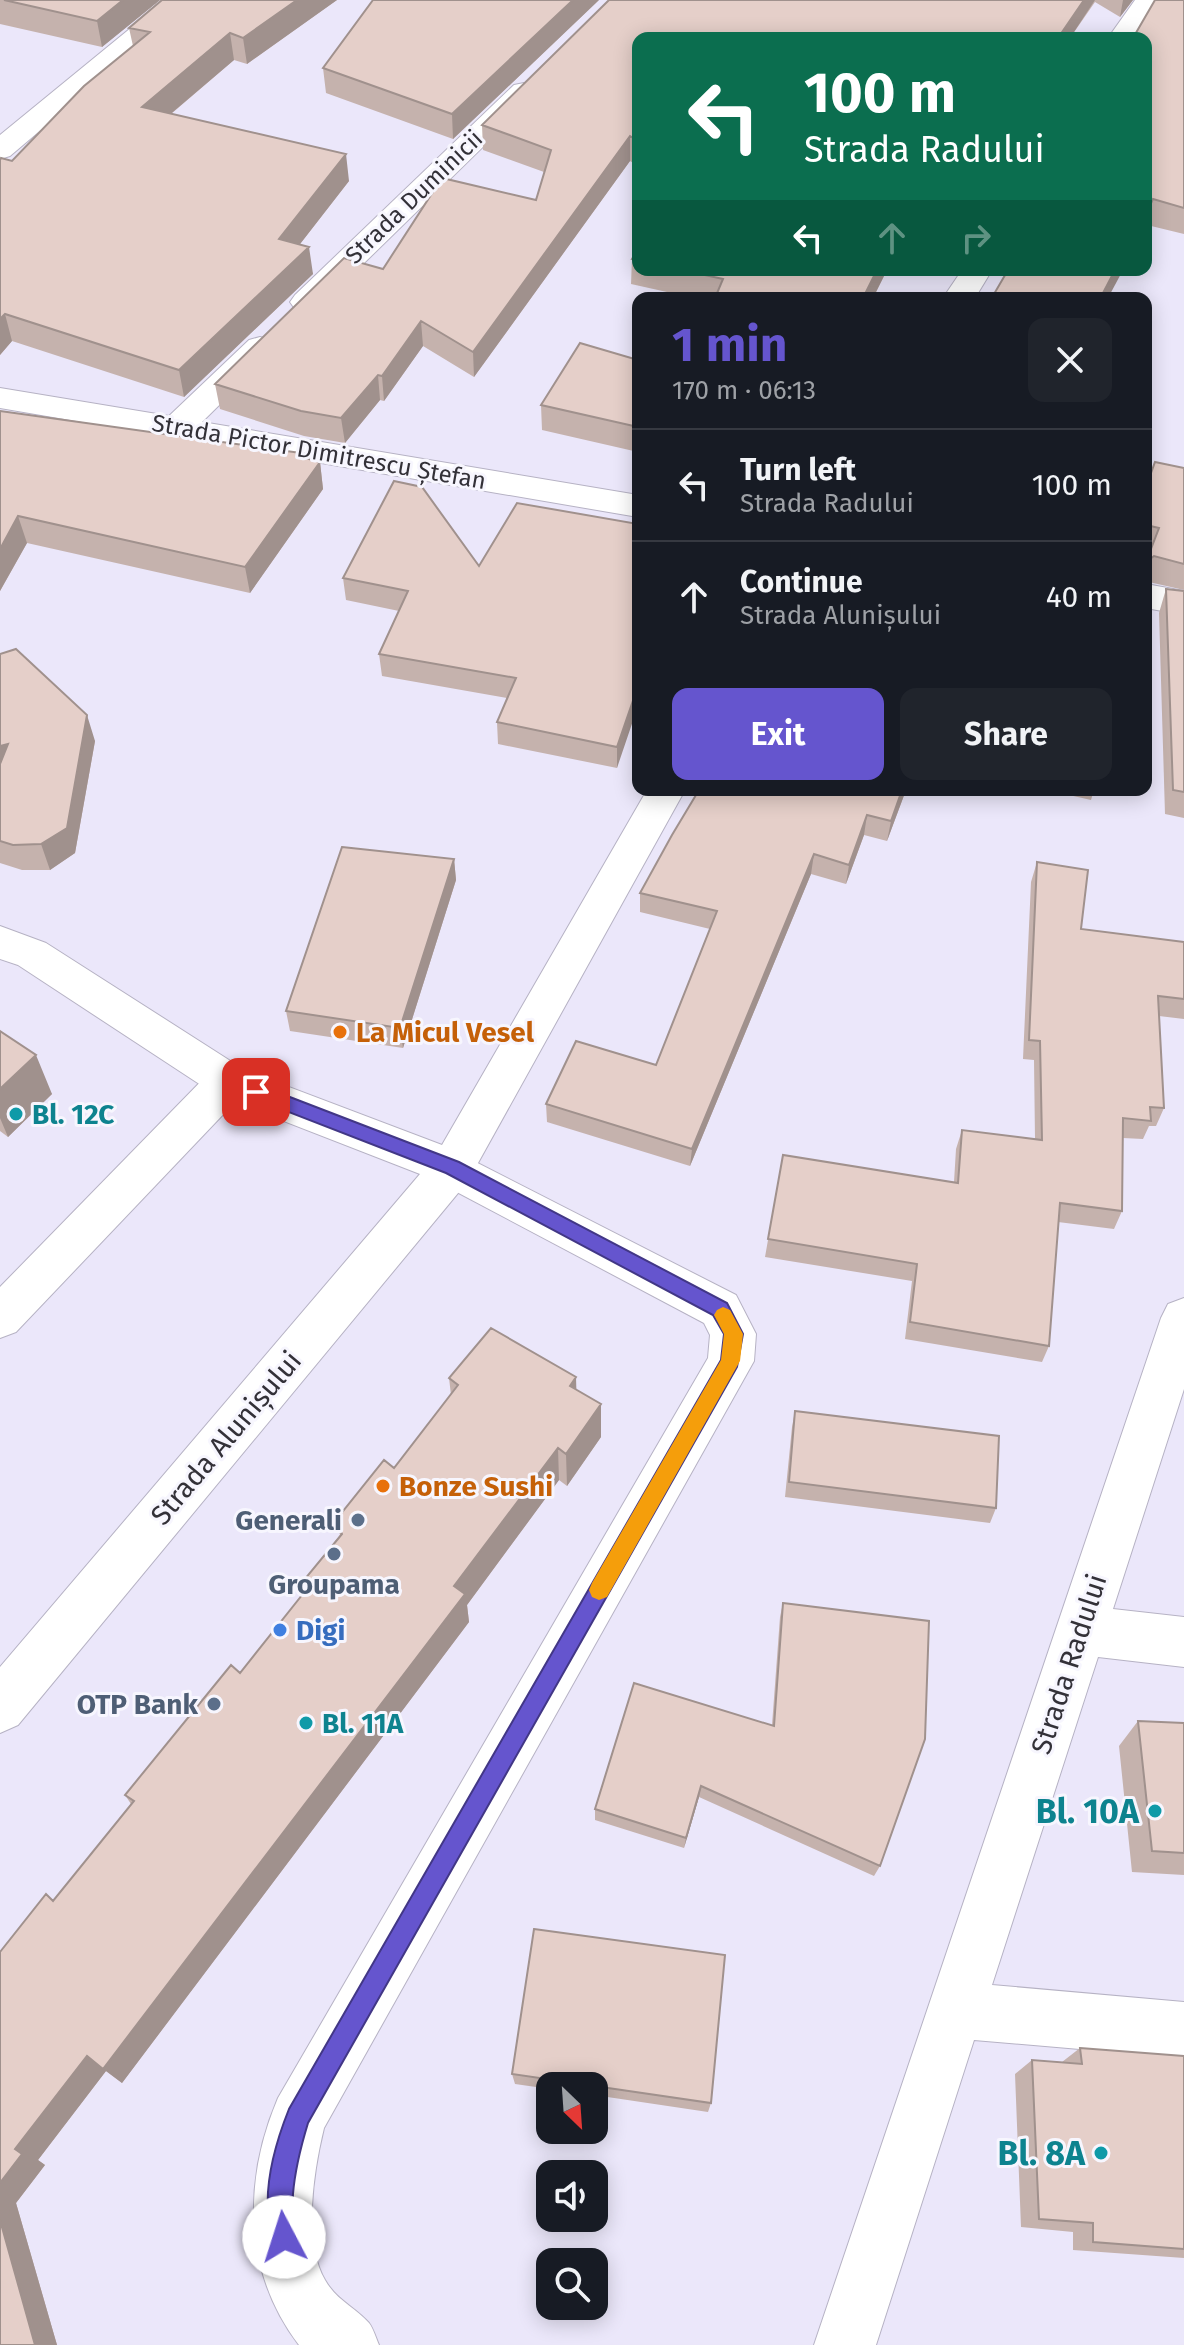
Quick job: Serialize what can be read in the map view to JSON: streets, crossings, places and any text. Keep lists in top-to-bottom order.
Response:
{
  "streets": {
    "street": [
      "Strada Duminicii",
      "Strada Pictor Dimitrescu Ștefan",
      "Strada Alunișului",
      "Strada Radului"
    ]
  },
  "crossings": [
    ["Strada Duminicii", "Strada Pictor Dimitrescu Ștefan"]
  ],
  "places": [
    "La Micul Vesel",
    "Bl. 12C",
    "Bonze Sushi",
    "Generali",
    "Groupama",
    "Digi",
    "OTP Bank",
    "Bl. 11A",
    "Bl. 10A",
    "Bl. 8A"
  ],
  "north": "bottom right",
  "page": {
    "turn": ["100 m", "Strada Radului"],
    "heading": ["1 min", "170 m · 06:13"],
    "list": [
      {
        "name": "Turn left",
        "note": "Strada Radului",
        "value": "100 m"
      },
      {
        "name": "Continue",
        "note": "Strada Alunișului",
        "value": "40 m"
      }
    ],
    "buttons": ["Exit", "Share"]
  }
}
